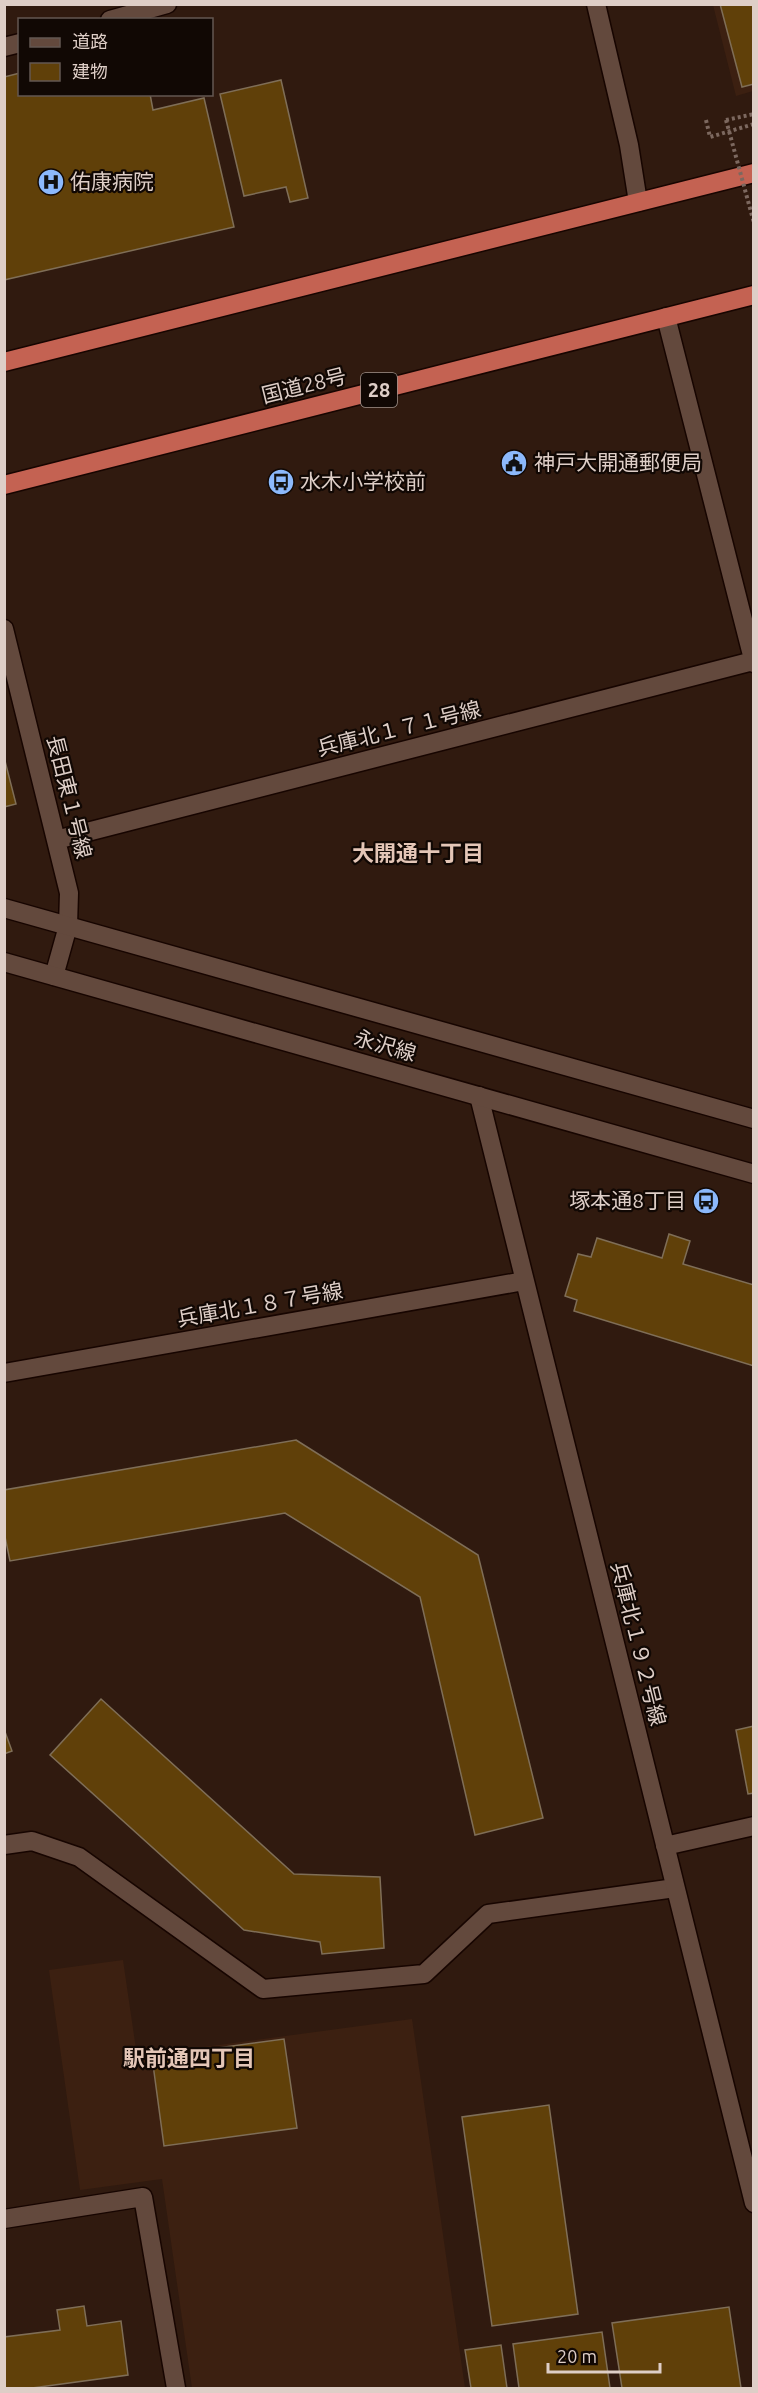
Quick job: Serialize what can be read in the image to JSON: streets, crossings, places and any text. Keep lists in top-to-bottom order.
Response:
{
  "streets": {
    "highway": ["国道28号", "28"],
    "street": [
      "兵庫北１７１号線",
      "長田東１号線",
      "永沢線",
      "兵庫北１８７号線",
      "兵庫北１９２号線"
    ]
  },
  "crossings": [
    ["兵庫北１７１号線", "長田東１号線"],
    ["長田東１号線", "永沢線"],
    ["永沢線", "兵庫北１９２号線"],
    ["兵庫北１８７号線", "兵庫北１９２号線"]
  ],
  "districts": ["大開通十丁目", "駅前通四丁目"],
  "places": {
    "hospital": ["佑康病院"],
    "public building": ["神戸大開通郵便局"],
    "bus stop": ["水木小学校前", "塚本通8丁目"]
  },
  "legend": ["道路", "建物"],
  "scale_bar": "20 m"
}
